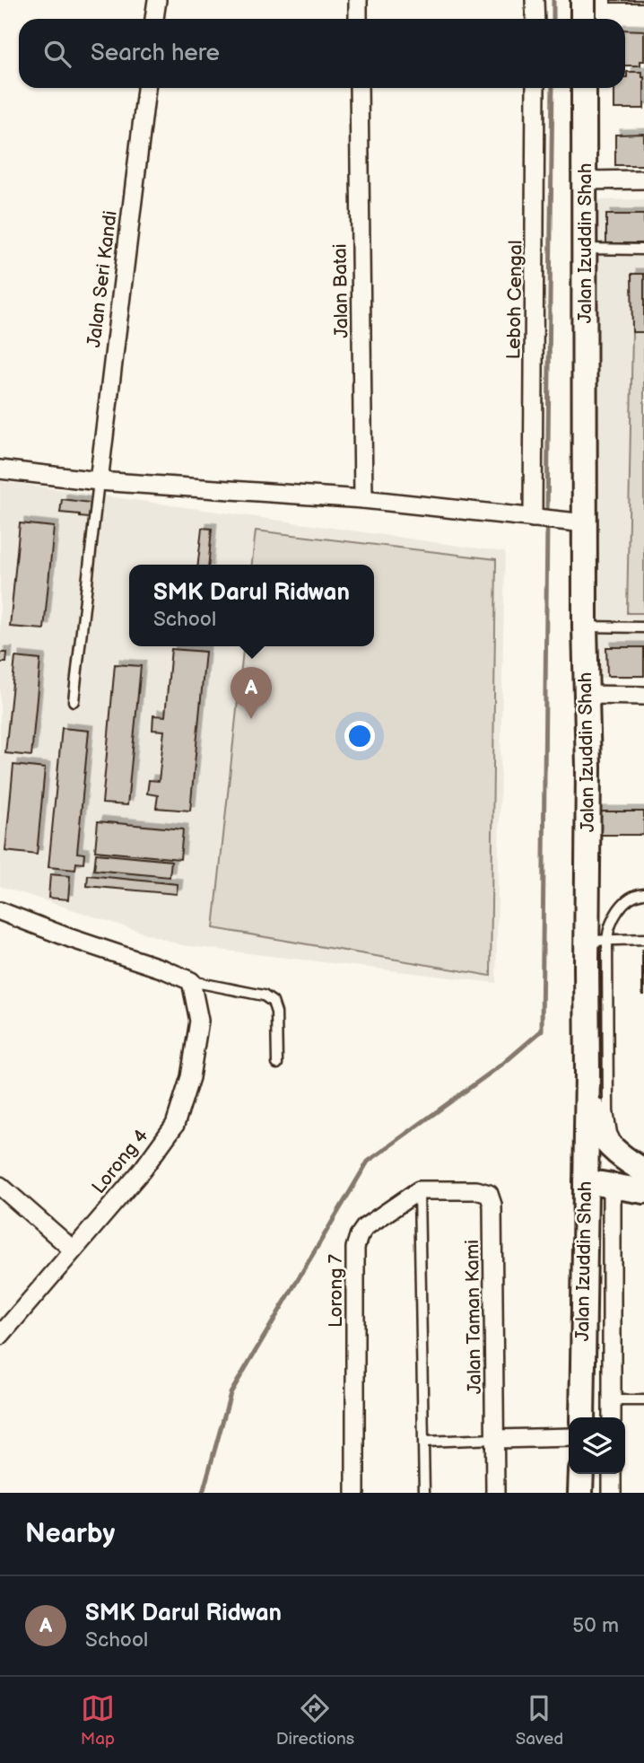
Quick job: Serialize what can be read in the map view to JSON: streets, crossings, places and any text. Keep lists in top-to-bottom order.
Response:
{
  "streets": {
    "main road": ["Jalan Izuddin Shah"],
    "street": [
      "Jalan Seri Kandi",
      "Jalan Batai",
      "Leboh Cengal",
      "Lorong 4",
      "Lorong 7",
      "Jalan Taman Kami"
    ]
  },
  "crossings": [
    ["Lorong 7", "Jalan Taman Kami"]
  ],
  "page": {
    "search": "Search here",
    "popup": ["SMK Darul Ridwan", "School"],
    "pins": "A",
    "heading": "Nearby",
    "list": [
      {
        "mark": "A",
        "name": "SMK Darul Ridwan",
        "note": "School",
        "value": "50 m"
      }
    ],
    "nav": ["Map", "Directions", "Saved"]
  }
}
